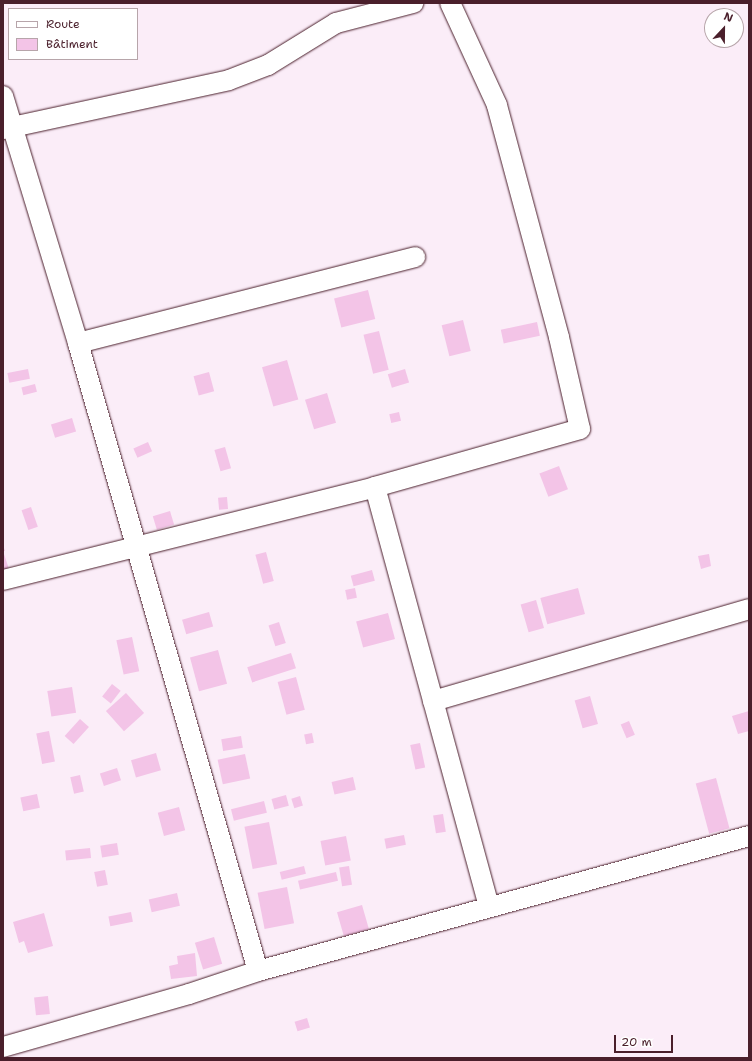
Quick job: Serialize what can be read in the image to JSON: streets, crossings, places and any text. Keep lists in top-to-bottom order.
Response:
{
  "legend": ["Route", "Bâtiment"],
  "scale_bar": "20 m",
  "north": "top"
}
